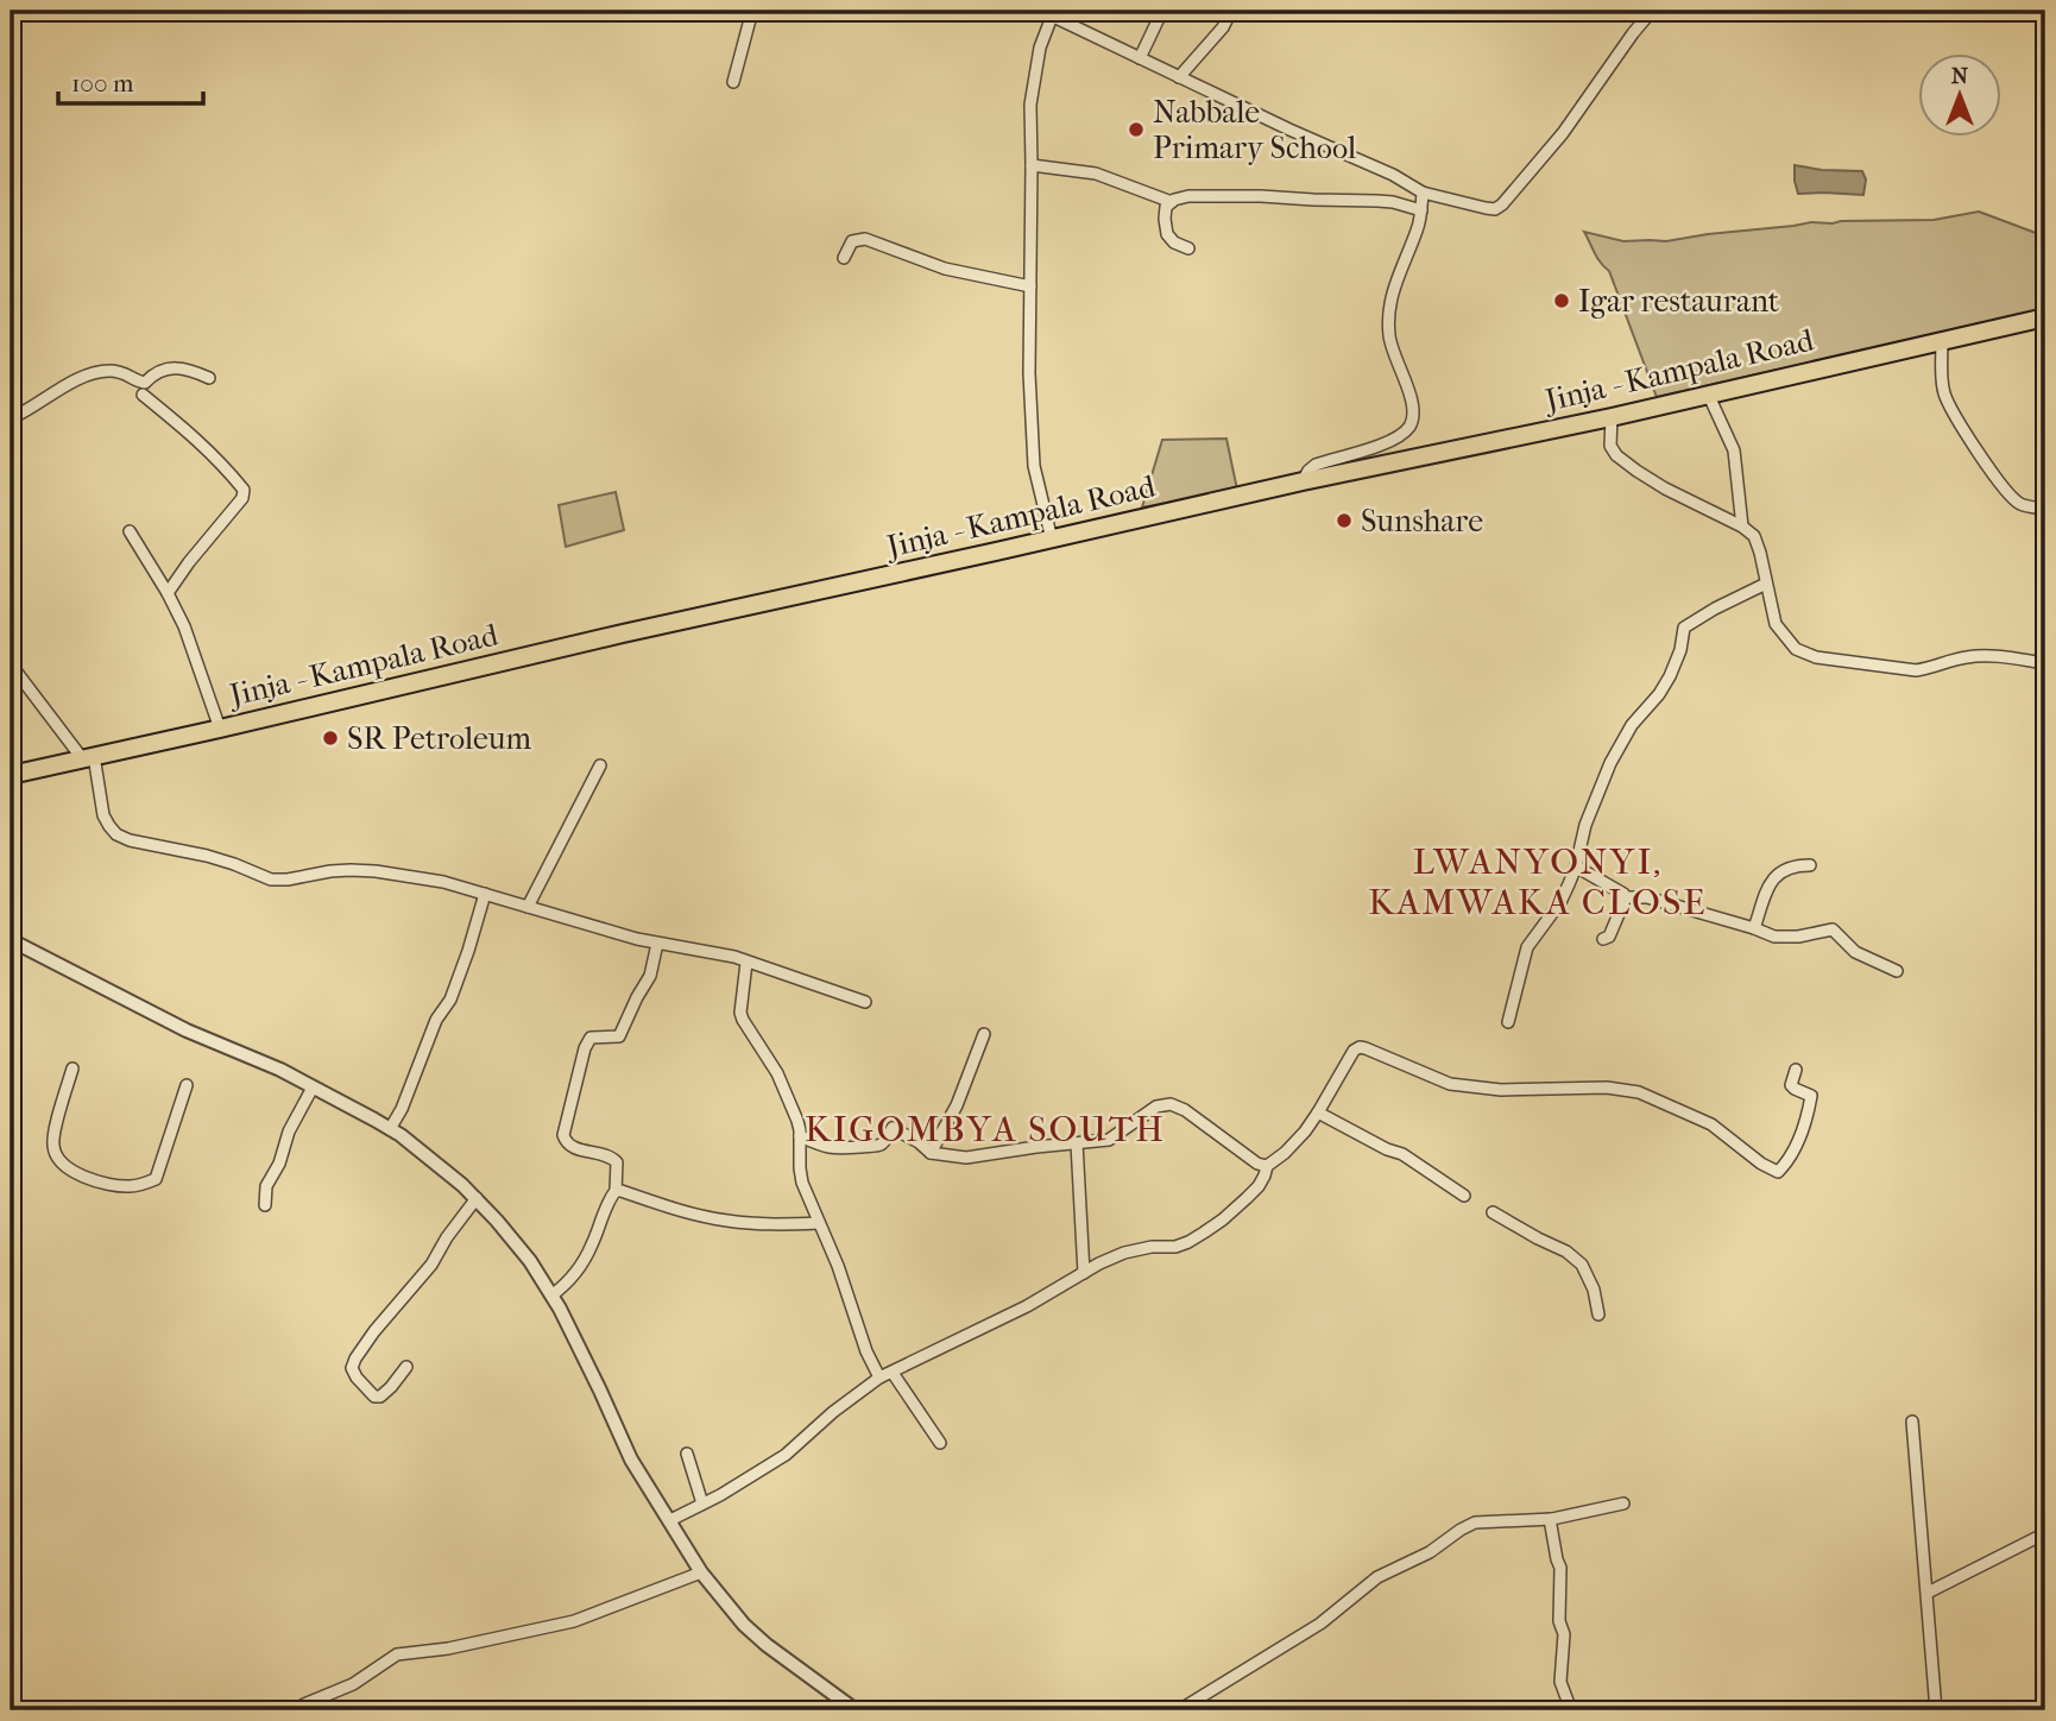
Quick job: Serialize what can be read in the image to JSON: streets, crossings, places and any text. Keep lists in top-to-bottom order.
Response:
{
  "streets": {
    "highway": ["Jinja - Kampala Road"]
  },
  "districts": ["LWANYONYI, KAMWAKA CLOSE", "KIGOMBYA SOUTH"],
  "places": [
    "Nabbale Primary School",
    "Igar restaurant",
    "Sunshare",
    "SR Petroleum"
  ],
  "scale_bar": "100 m",
  "north": "top"
}
